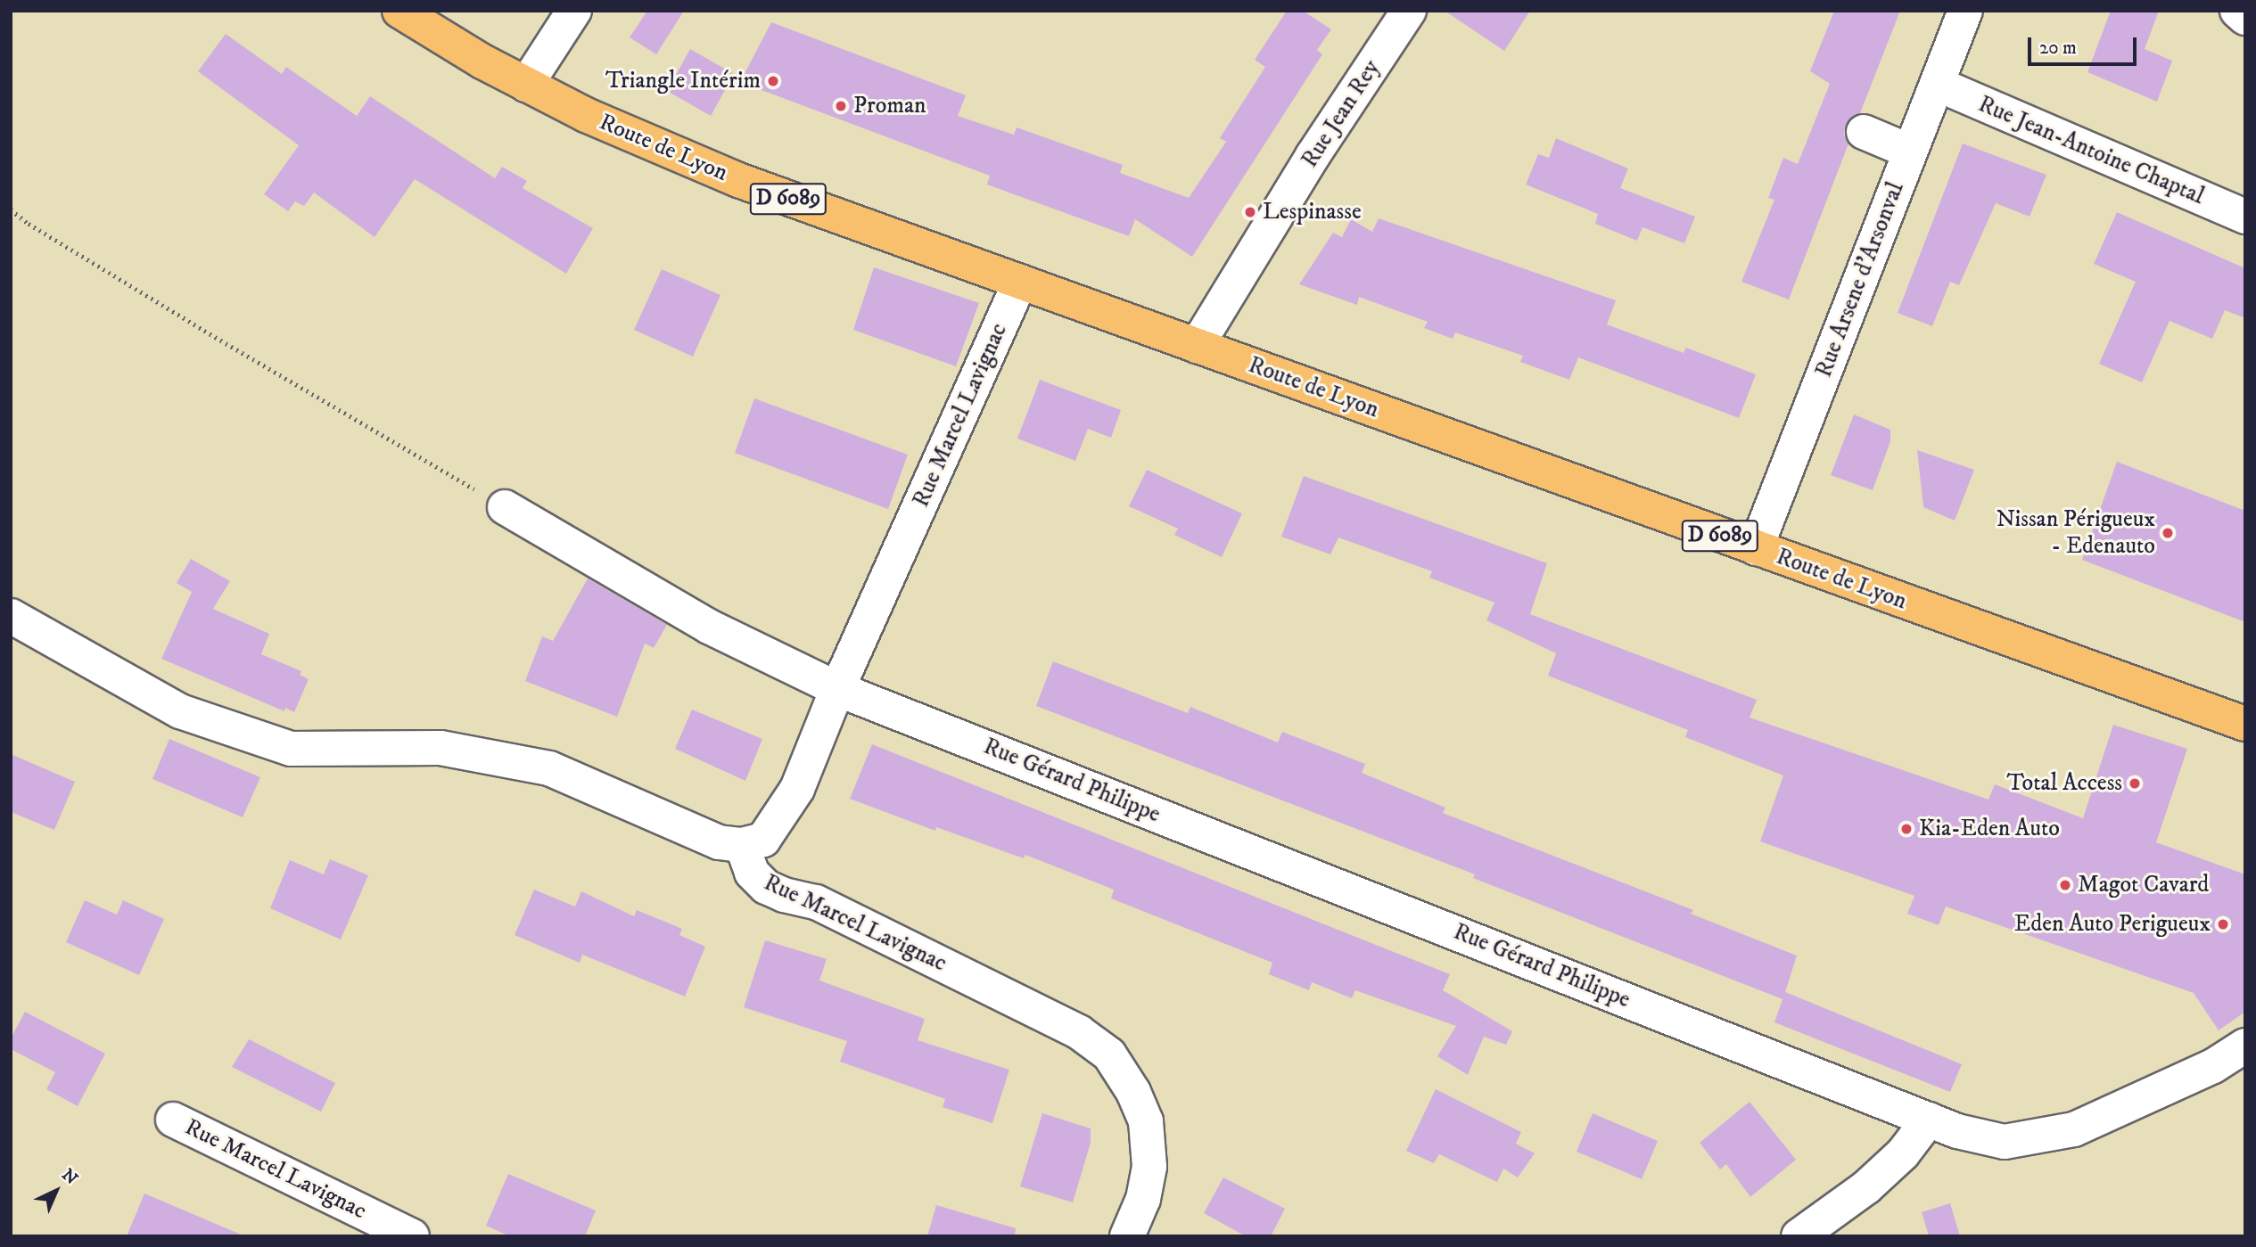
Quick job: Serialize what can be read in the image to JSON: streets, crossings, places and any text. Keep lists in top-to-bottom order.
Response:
{
  "streets": {
    "main road": ["Route de Lyon", "D 6089"],
    "street": [
      "Rue Jean Rey",
      "Rue Jean-Antoine Chaptal",
      "Rue Arsene d'Arsonval",
      "Rue Marcel Lavignac",
      "Rue Gérard Philippe"
    ]
  },
  "crossings": [
    ["Rue Jean Rey", "Route de Lyon"],
    ["Route de Lyon", "Rue Arsene d'Arsonval"],
    ["Route de Lyon", "Rue Marcel Lavignac"],
    ["Rue Jean-Antoine Chaptal", "Rue Arsene d'Arsonval"],
    ["Rue Marcel Lavignac", "Rue Gérard Philippe"]
  ],
  "places": [
    "Triangle Intérim",
    "Proman",
    "Lespinasse",
    "Nissan Périgueux - Edenauto",
    "Total Access",
    "Kia-Eden Auto",
    "Magot Cavard",
    "Eden Auto Perigueux"
  ],
  "scale_bar": "20 m",
  "north": "top right"
}
